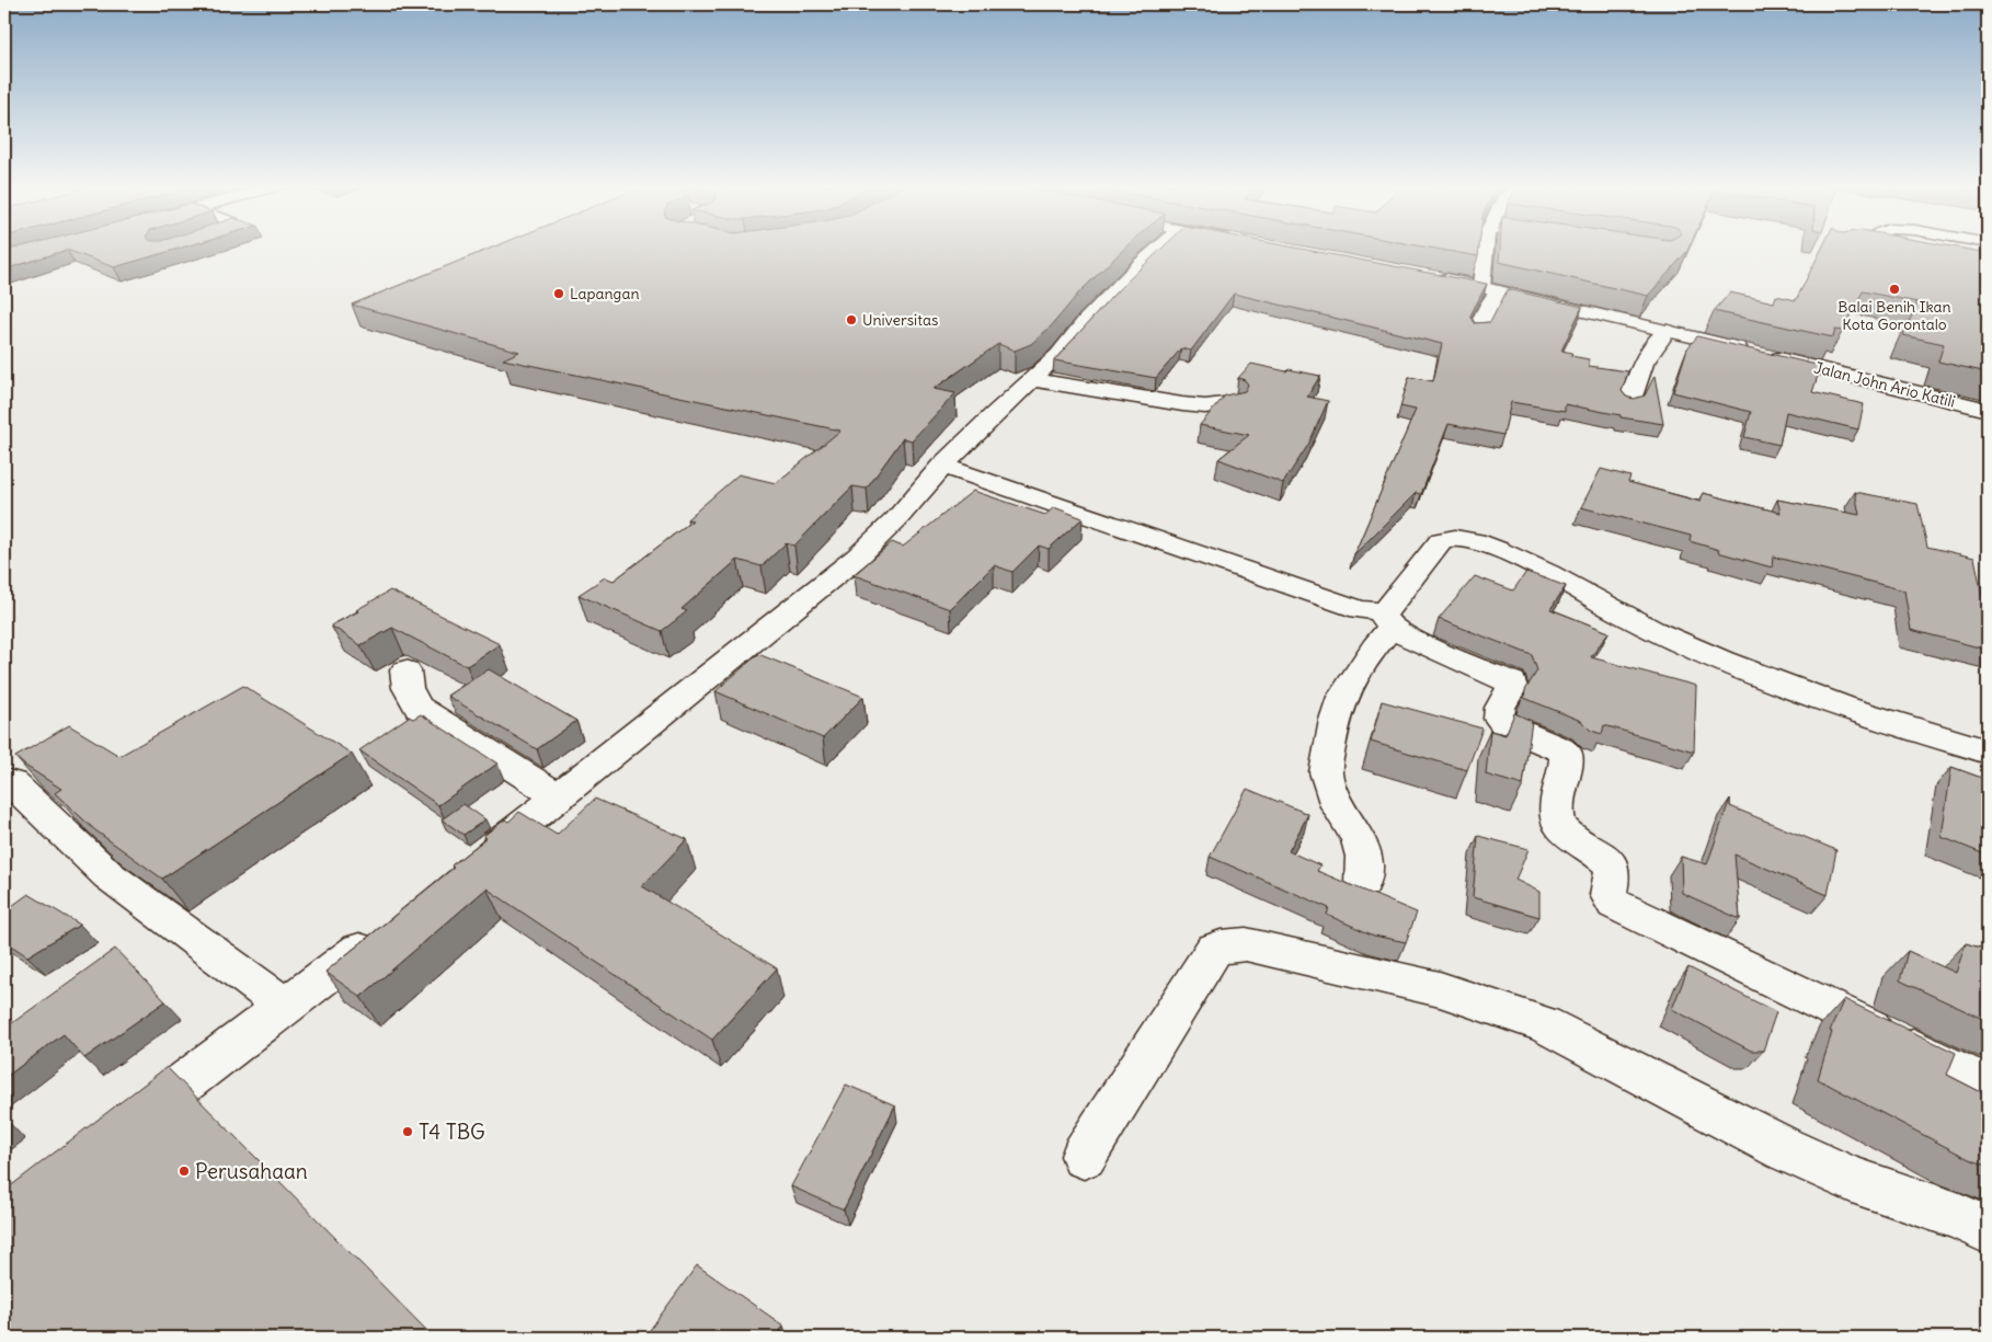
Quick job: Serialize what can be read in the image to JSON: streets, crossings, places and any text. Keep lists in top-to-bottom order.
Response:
{
  "streets": {
    "street": ["Jalan John Ario Katili"]
  },
  "places": [
    "Balai Benih Ikan Kota Gorontalo",
    "Lapangan",
    "Universitas",
    "T4 TBG",
    "Perusahaan"
  ]
}
